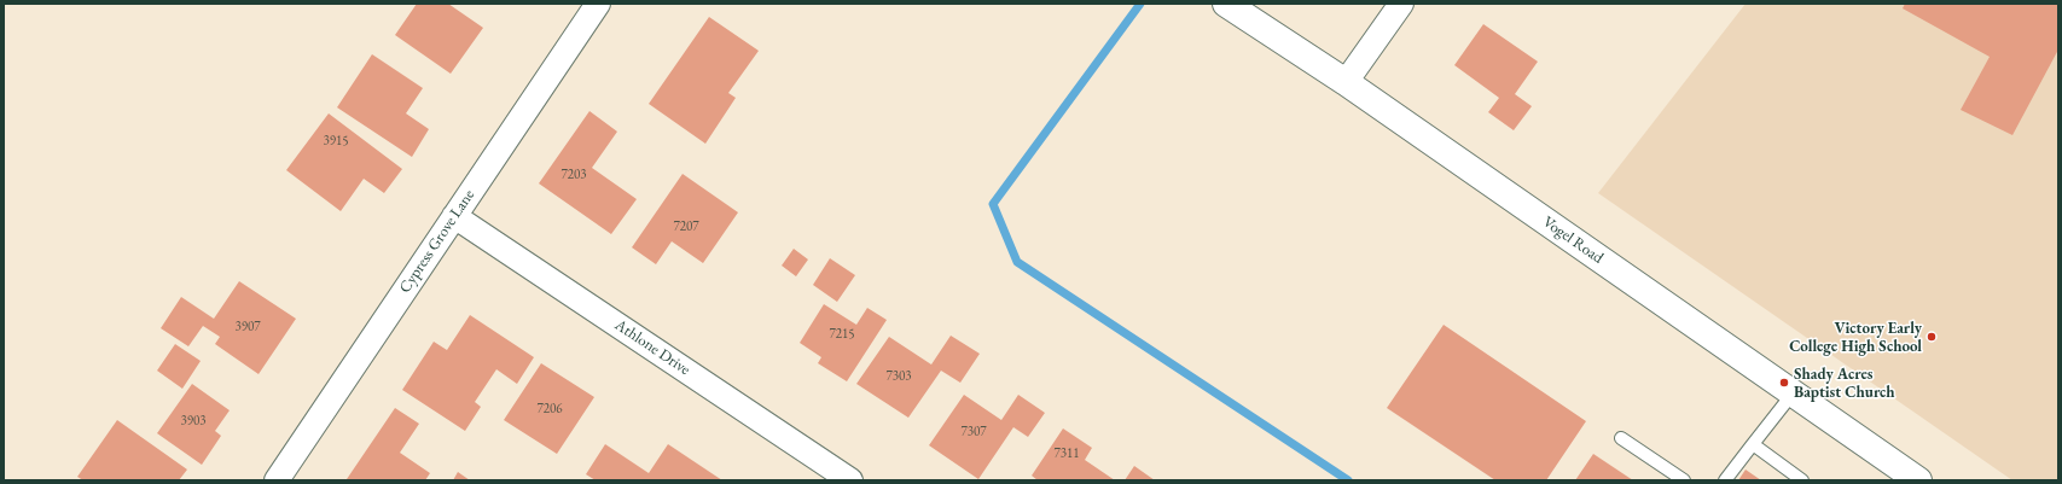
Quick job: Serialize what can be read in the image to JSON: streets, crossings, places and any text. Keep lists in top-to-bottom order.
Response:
{
  "streets": {
    "street": ["Vogel Road", "Cypress Grove Lane", "Athlone Drive"]
  },
  "crossings": [
    ["Cypress Grove Lane", "Athlone Drive"]
  ],
  "places": ["Victory Early College High School", "Shady Acres Baptist Church"],
  "house_numbers": [
    "3915",
    "7203",
    "7207",
    "3907",
    "7215",
    "7303",
    "7206",
    "3903",
    "7307",
    "7311"
  ]
}
